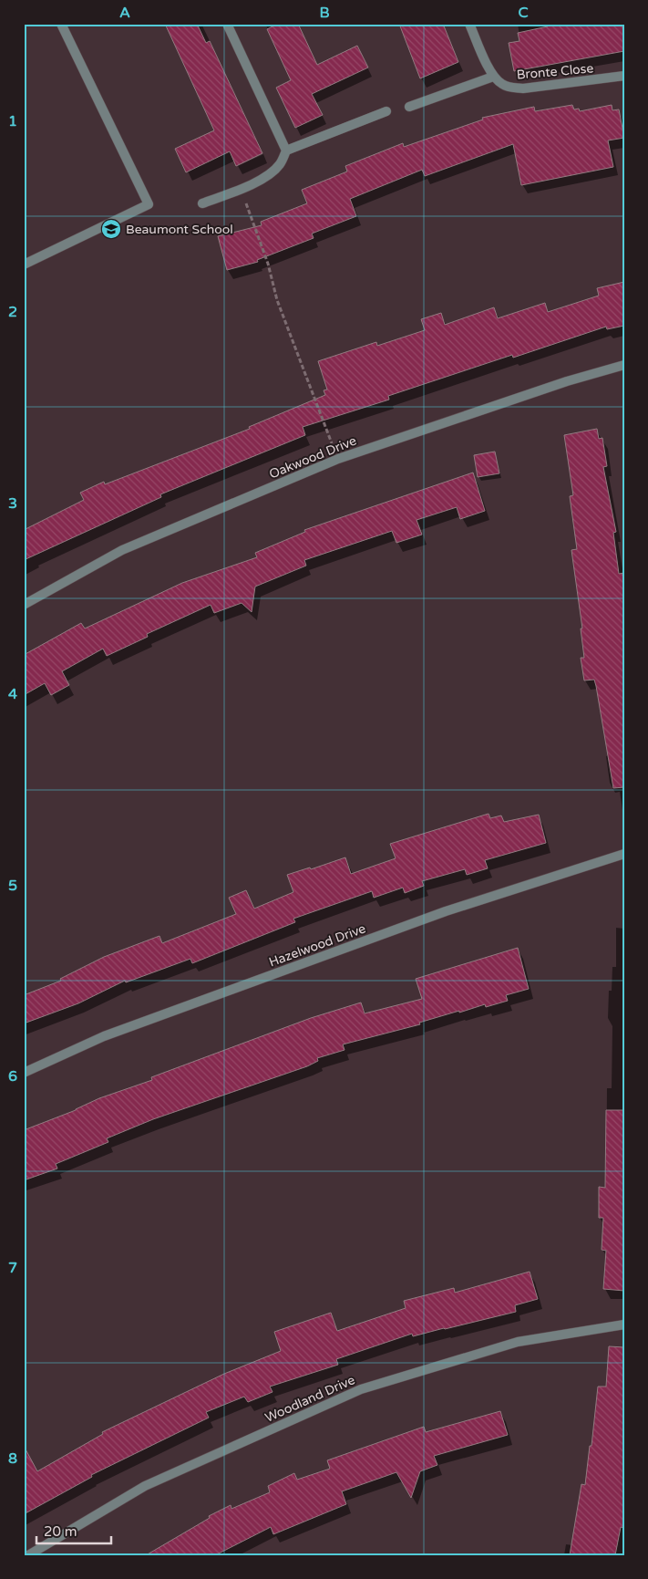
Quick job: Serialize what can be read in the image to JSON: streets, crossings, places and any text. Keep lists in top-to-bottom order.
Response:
{
  "streets": {
    "street": [
      "Bronte Close",
      "Oakwood Drive",
      "Hazelwood Drive",
      "Woodland Drive"
    ]
  },
  "places": {
    "school or university": ["Beaumont School"]
  },
  "scale_bar": "20 m",
  "grid": {
    "columns": ["A", "B", "C"],
    "rows": [
      "1",
      "2",
      "3",
      "4",
      "5",
      "6",
      "7",
      "8"
    ]
  }
}
